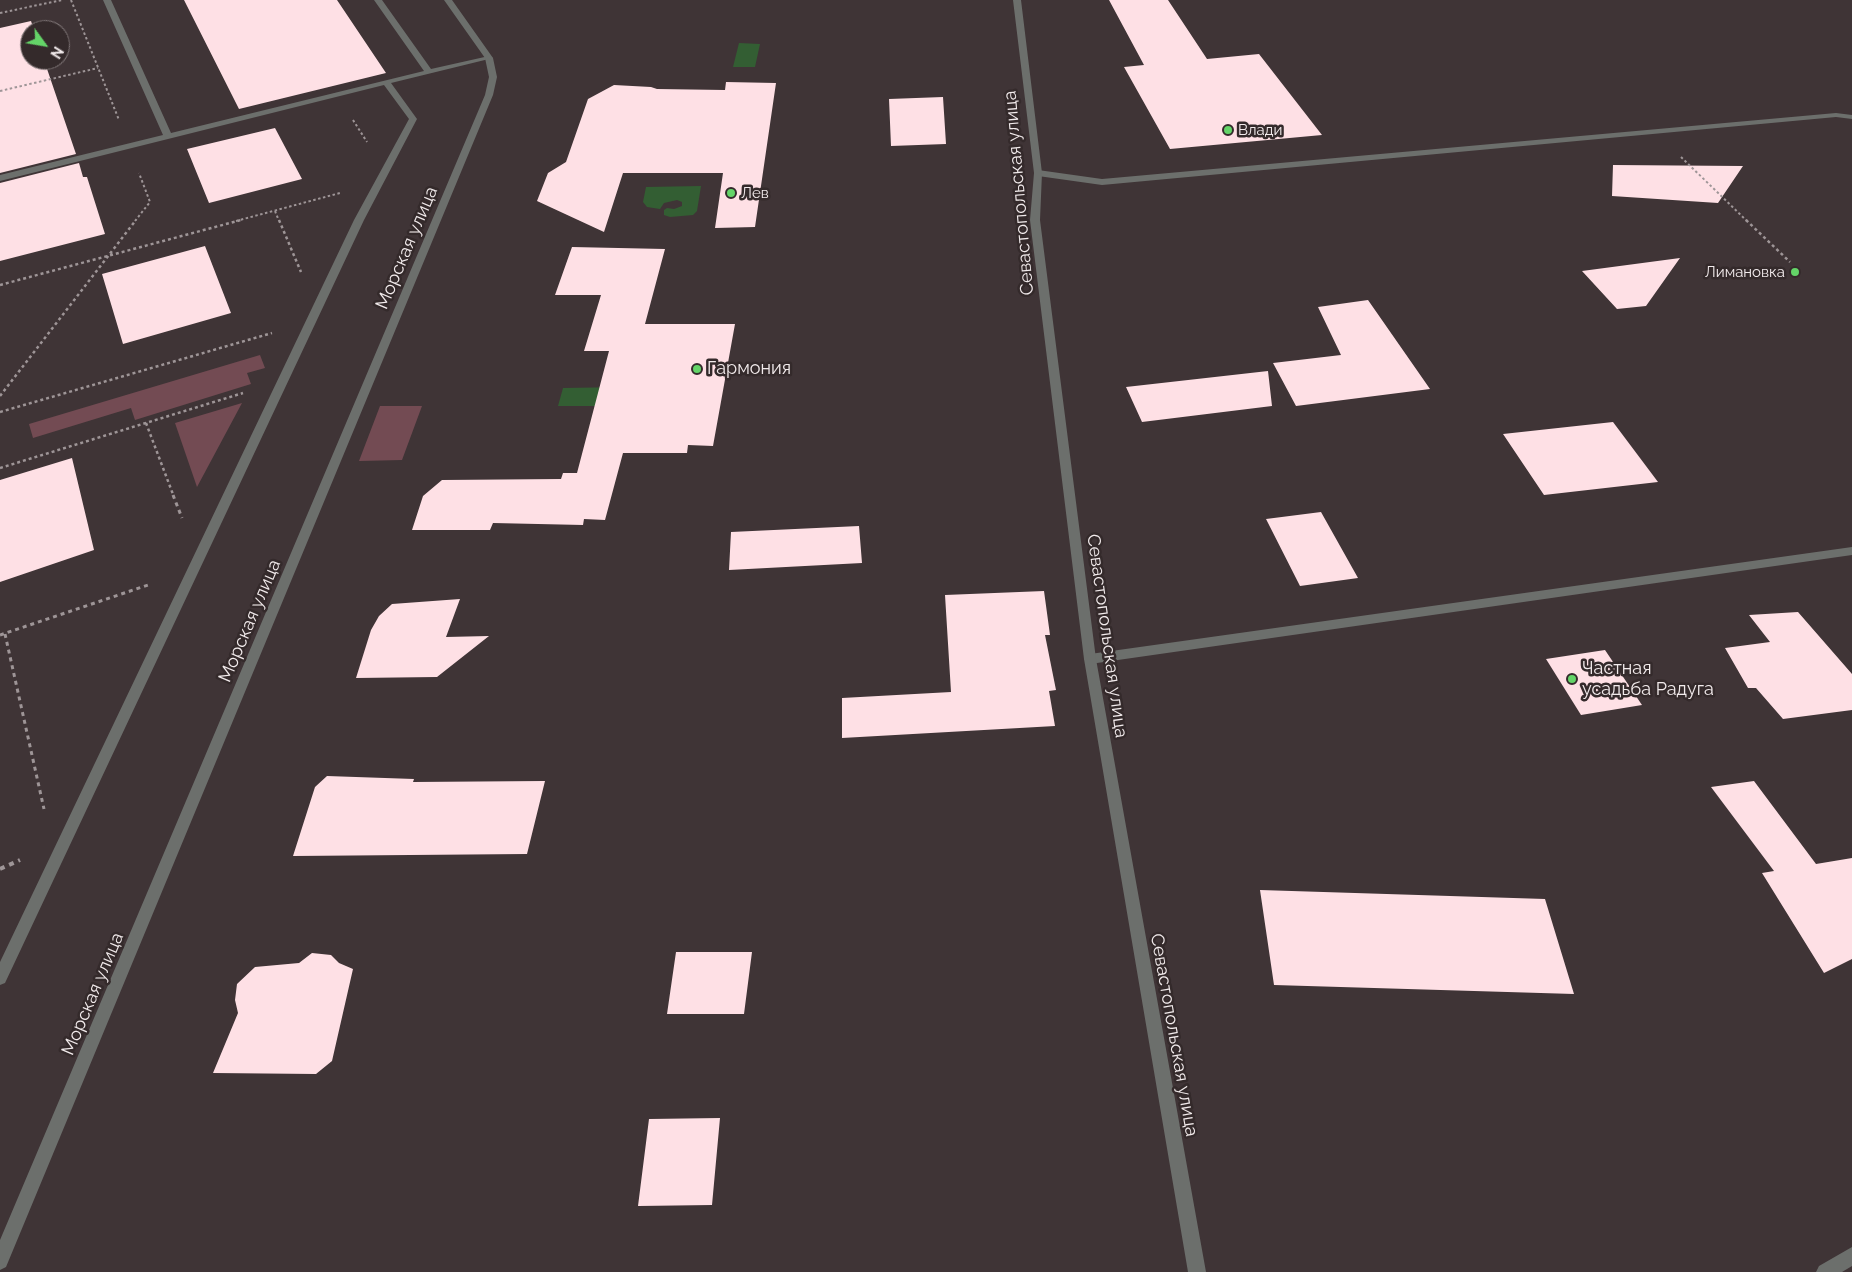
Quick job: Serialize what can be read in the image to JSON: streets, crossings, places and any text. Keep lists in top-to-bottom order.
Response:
{
  "streets": {
    "street": ["Севастопольская улица", "Морская улица"]
  },
  "places": [
    "Влади",
    "Лев",
    "Лимановка",
    "Гармония",
    "Частная усадьба Радуга"
  ],
  "north": "bottom right"
}
